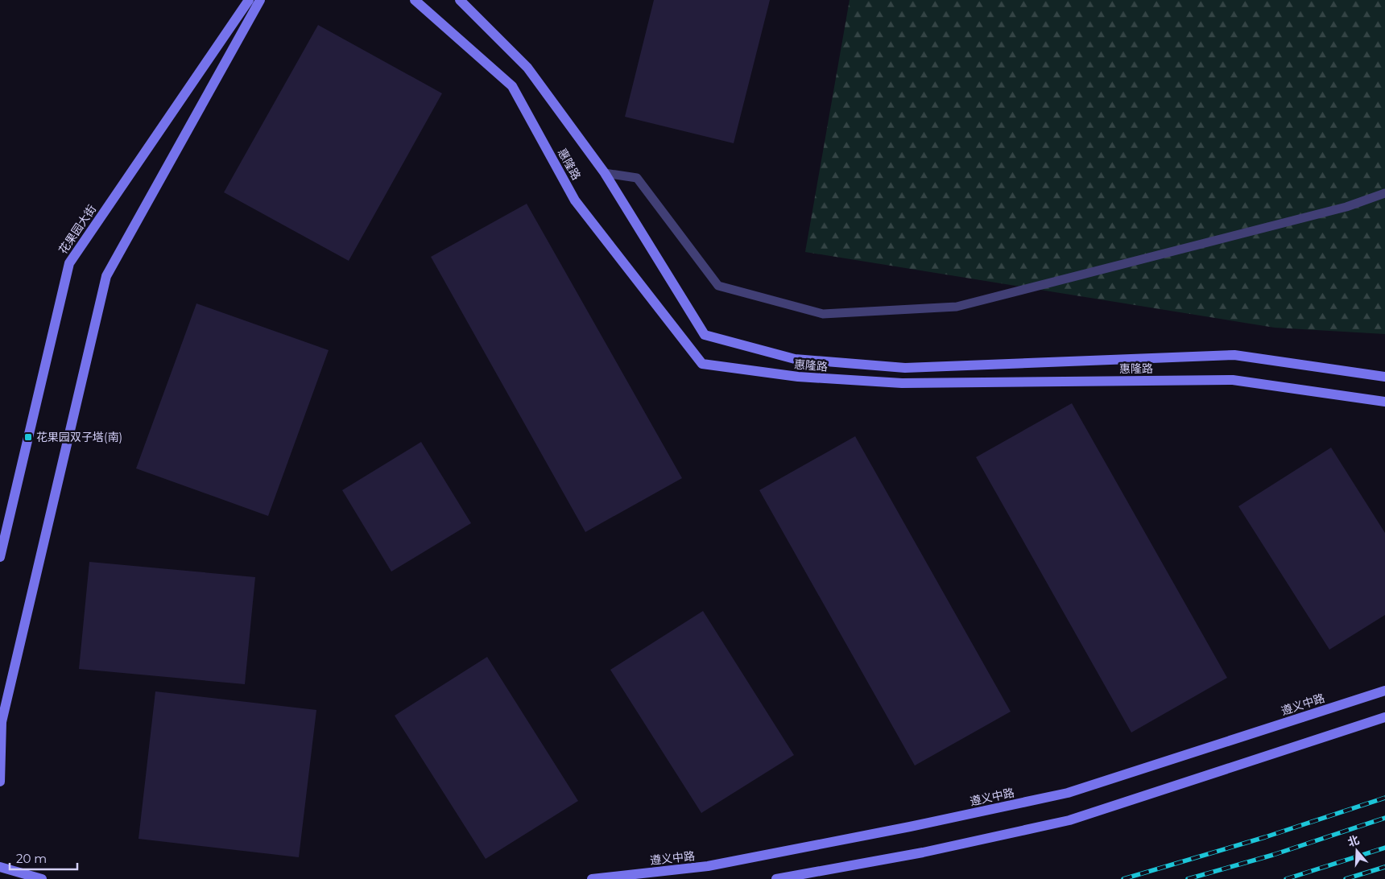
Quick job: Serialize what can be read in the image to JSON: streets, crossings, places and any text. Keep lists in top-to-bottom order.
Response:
{
  "streets": {
    "street": ["惠隆路", "花果园大街", "遵义中路"]
  },
  "places": {
    "transit": ["花果园双子塔(南)"]
  },
  "scale_bar": "20 m",
  "north": "top"
}
